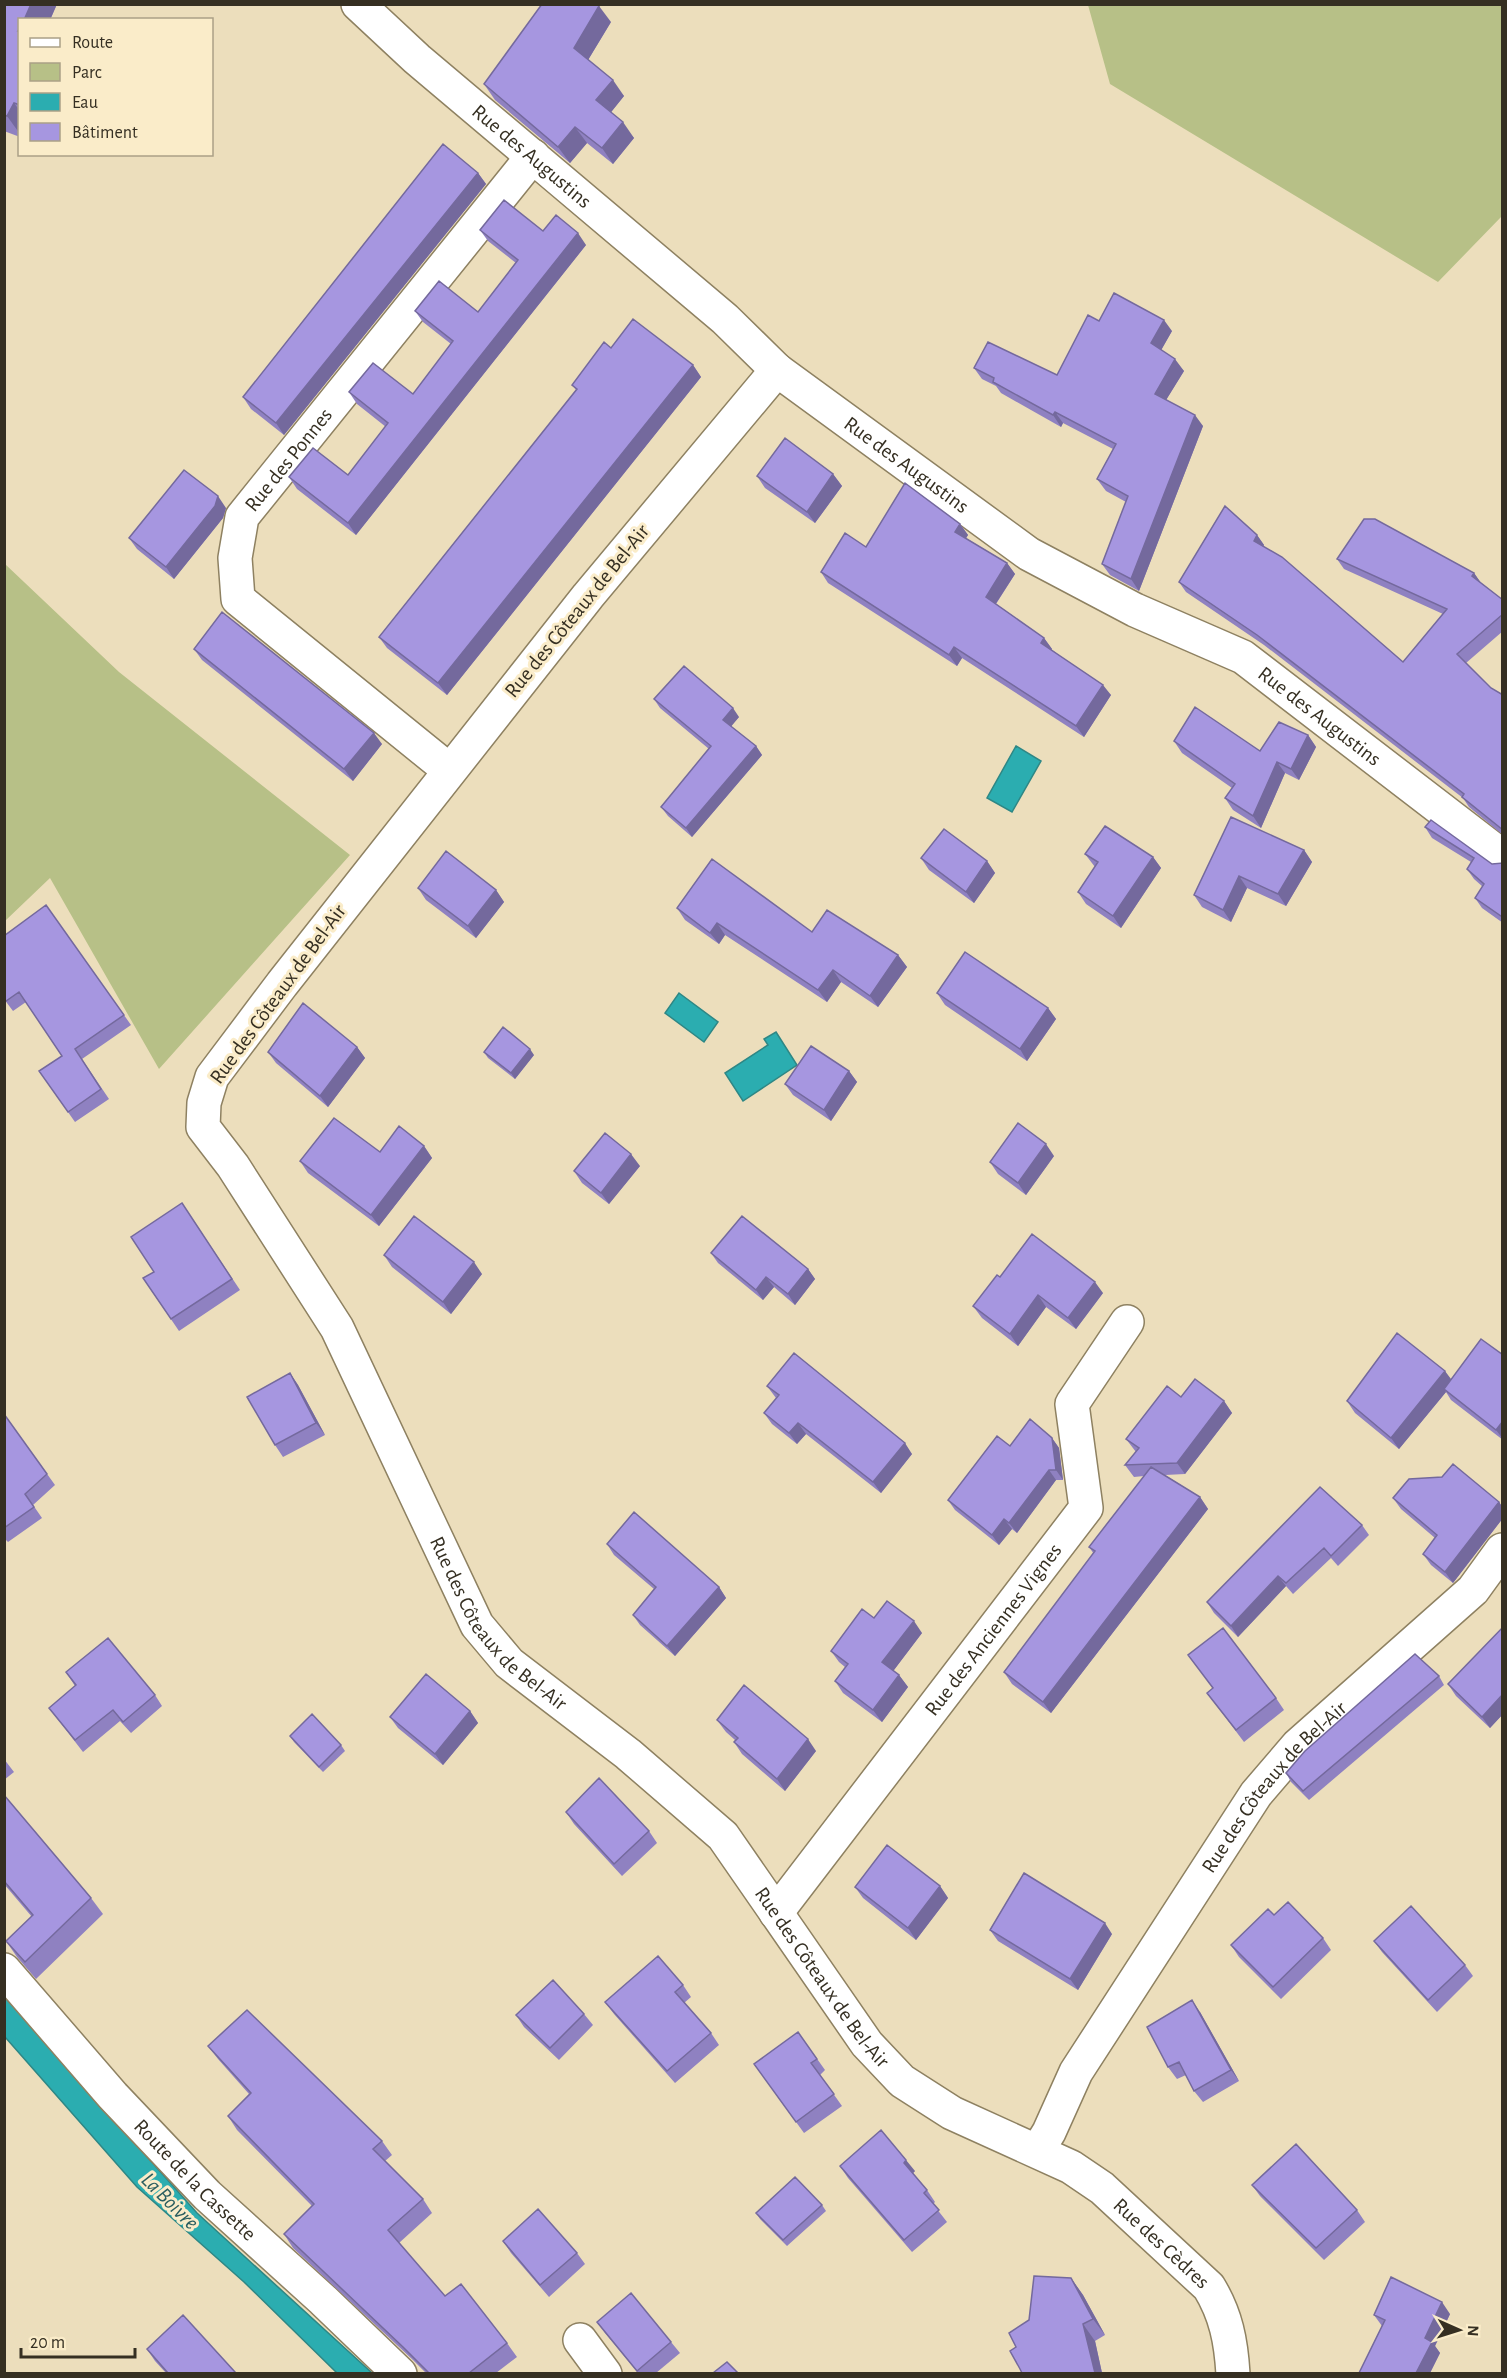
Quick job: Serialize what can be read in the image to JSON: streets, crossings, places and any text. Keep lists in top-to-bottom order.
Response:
{
  "streets": {
    "street": [
      "Rue des Augustins",
      "Rue des Ponnes",
      "Rue des Côteaux de Bel-Air",
      "Rue des Anciennes Vignes",
      "Route de la Cassette",
      "Rue des Cèdres"
    ]
  },
  "crossings": [
    ["Rue des Augustins", "Rue des Ponnes"],
    ["Rue des Augustins", "Rue des Côteaux de Bel-Air"],
    ["Rue des Ponnes", "Rue des Côteaux de Bel-Air"],
    ["Rue des Côteaux de Bel-Air", "Rue des Anciennes Vignes"],
    ["Rue des Côteaux de Bel-Air", "Rue des Cèdres"]
  ],
  "water": ["La Boivre"],
  "legend": [
    "Route",
    "Parc",
    "Eau",
    "Bâtiment"
  ],
  "scale_bar": "20 m",
  "north": "right"
}
